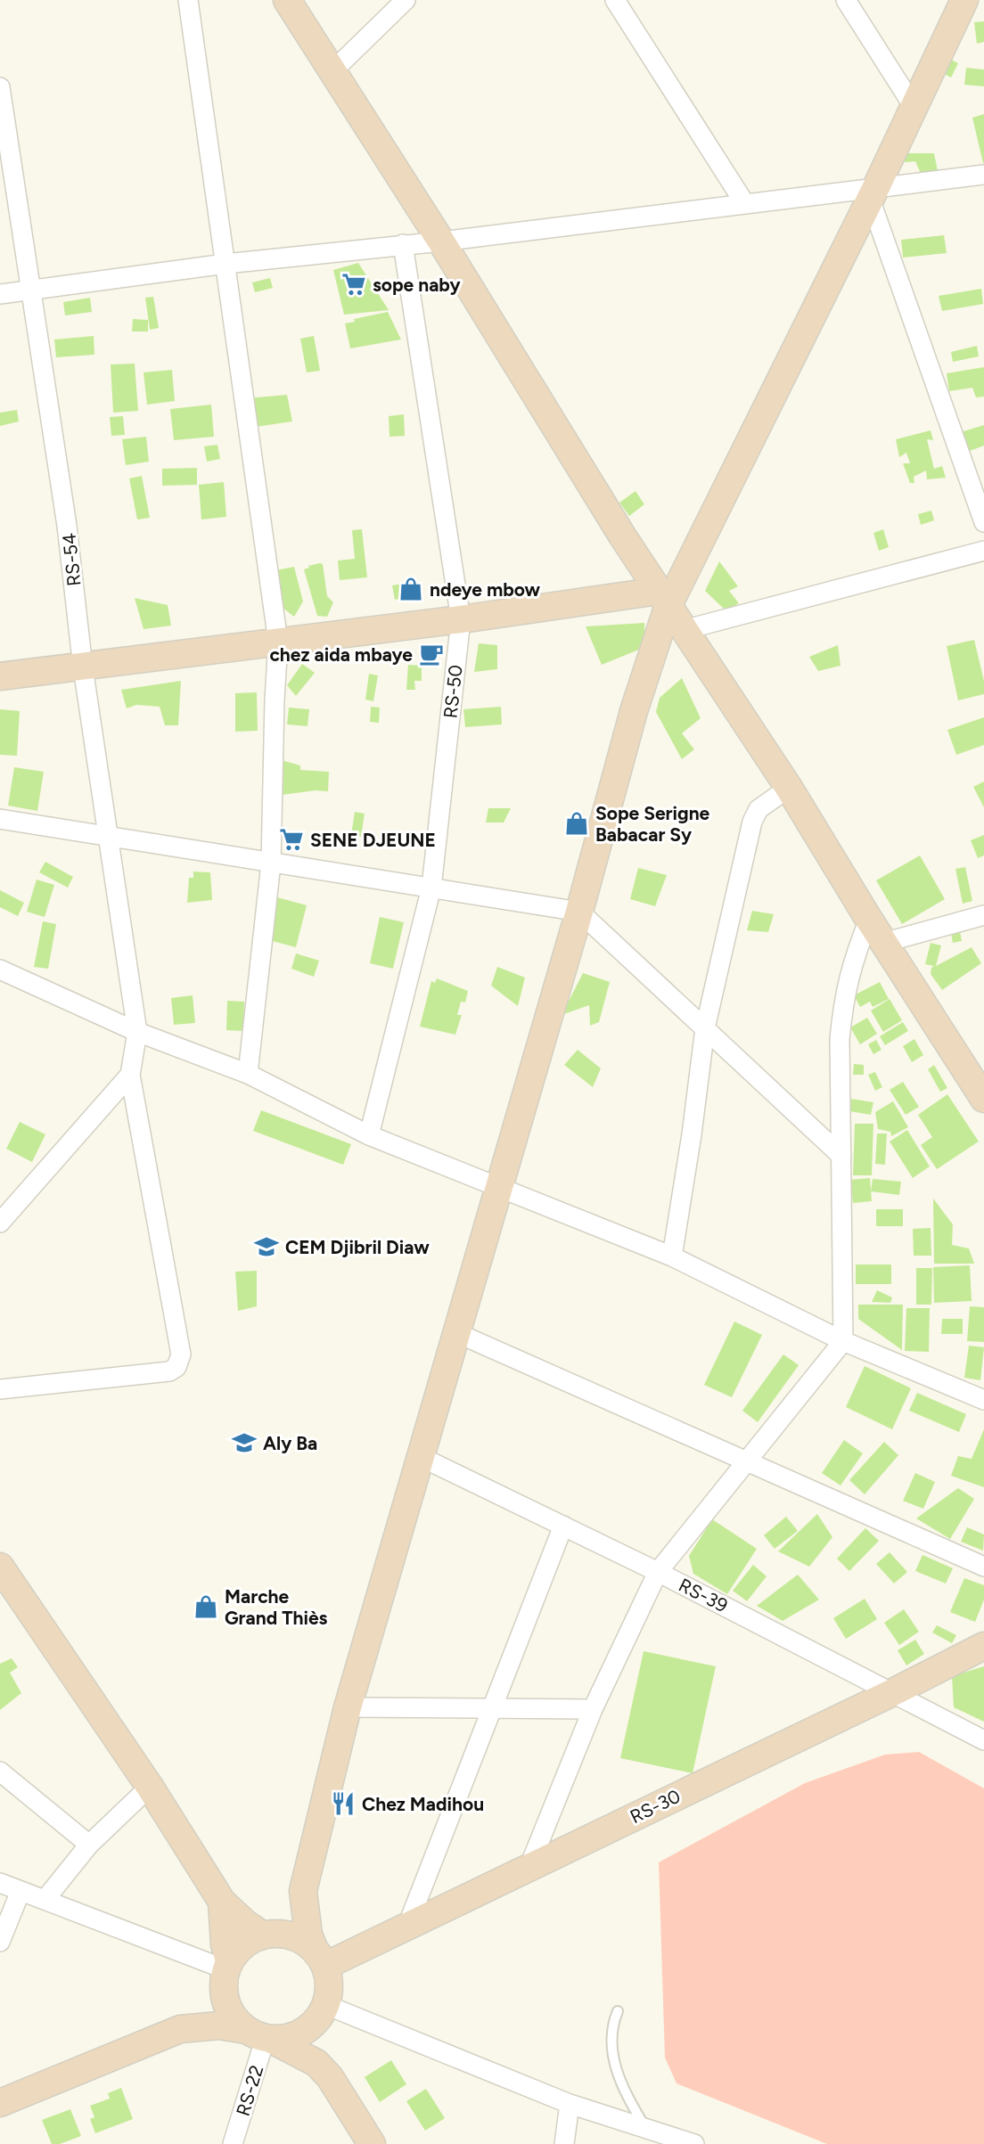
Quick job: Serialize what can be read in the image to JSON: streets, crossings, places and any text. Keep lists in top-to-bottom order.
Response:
{
  "streets": {
    "street": [
      "RS-54",
      "RS-50",
      "RS-39",
      "RS-30",
      "RS-22"
    ]
  },
  "crossings": [
    ["RS-39", "RS-30"],
    ["RS-30", "RS-22"]
  ],
  "places": {
    "supermarket": ["sope naby", "SENE DJEUNE"],
    "shop": ["ndeye mbow", "Sope Serigne Babacar Sy", "Marche Grand Thiès"],
    "cafe": ["chez aida mbaye"],
    "school or university": ["CEM Djibril Diaw", "Aly Ba"],
    "restaurant": ["Chez Madihou"]
  }
}
